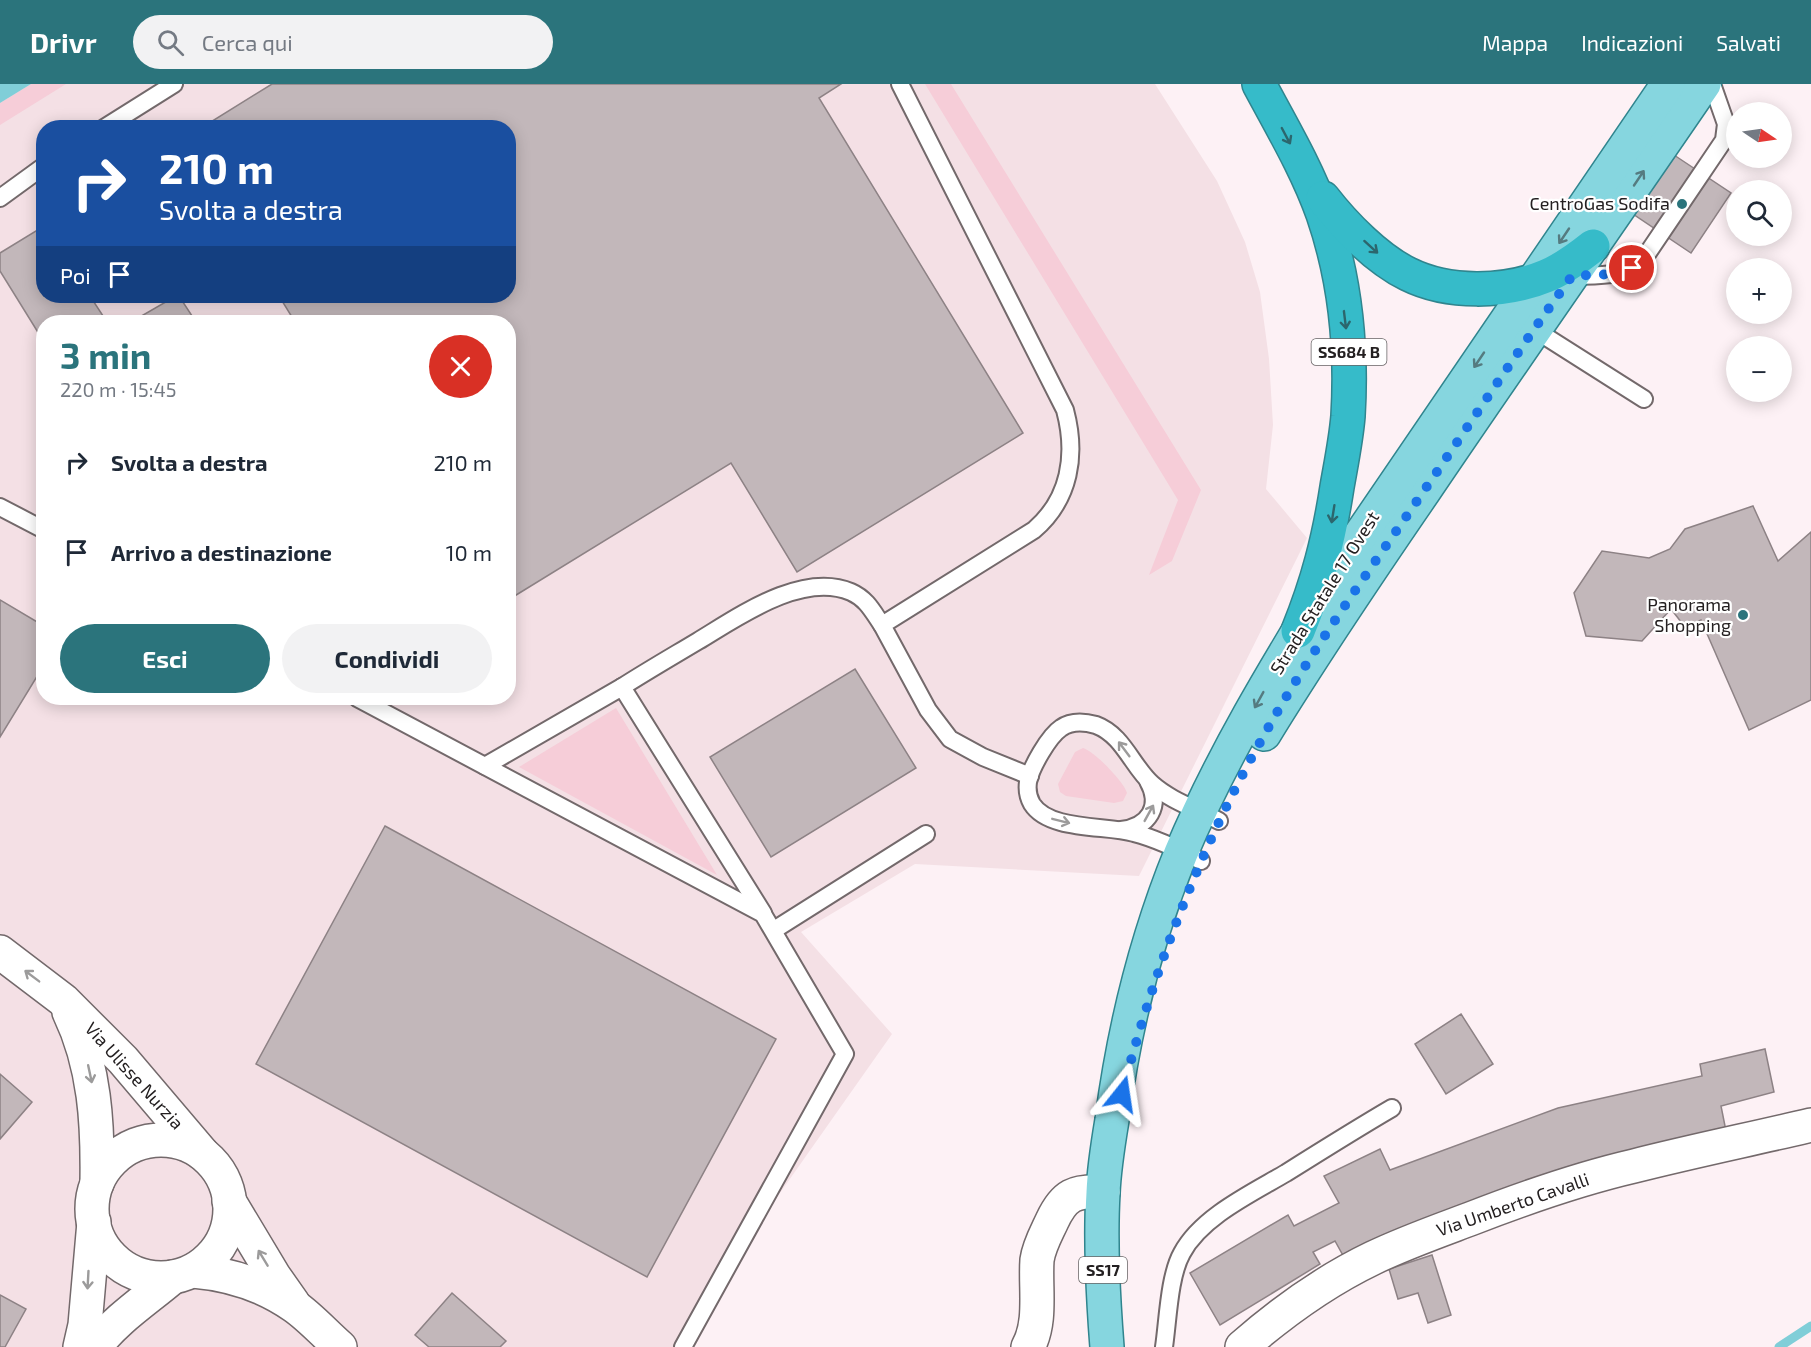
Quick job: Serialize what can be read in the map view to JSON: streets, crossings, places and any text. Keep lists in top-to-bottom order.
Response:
{
  "streets": {
    "highway": ["SS684 B"],
    "main road": ["Strada Statale 17 Ovest", "SS17"],
    "street": ["Via Ulisse Nurzia", "Via Umberto Cavalli"]
  },
  "crossings": [
    ["SS684 B", "Strada Statale 17 Ovest"]
  ],
  "places": ["CentroGas Sodifa", "Panorama Shopping"],
  "north": "right",
  "page": {
    "header": "Drivr",
    "search": "Cerca qui",
    "nav": ["Mappa", "Indicazioni", "Salvati"],
    "map_buttons": ["+", "−"],
    "turn": ["210 m", "Svolta a destra"],
    "then": "Poi",
    "heading": ["3 min", "220 m · 15:45"],
    "list": [
      {
        "name": "Svolta a destra",
        "value": "210 m"
      },
      {
        "name": "Arrivo a destinazione",
        "value": "10 m"
      }
    ],
    "buttons": ["Esci", "Condividi"]
  }
}
